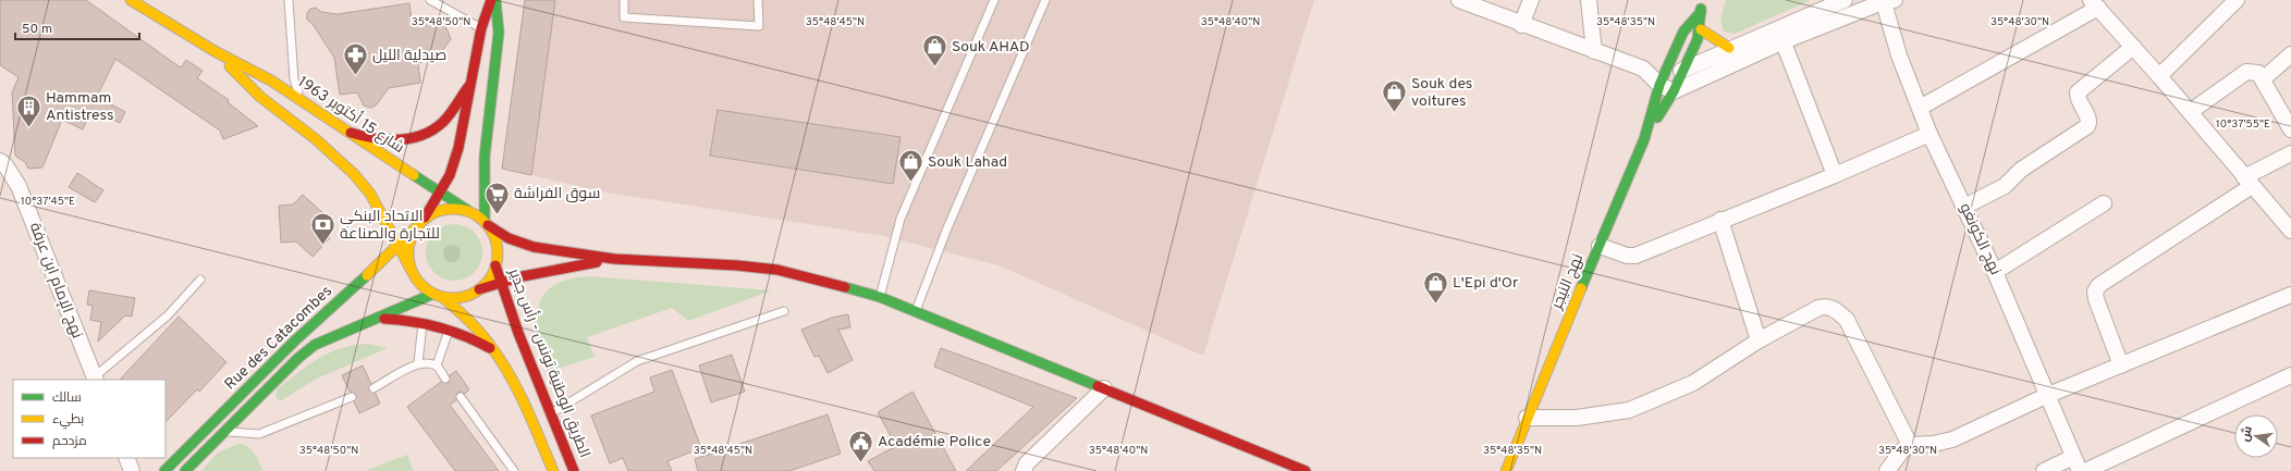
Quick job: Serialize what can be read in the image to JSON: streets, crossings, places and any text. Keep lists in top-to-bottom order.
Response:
{
  "streets": {
    "main road": [
      "شارع 15 أكتوبر 1963",
      "نهج النيجر",
      "Rue des Catacombes",
      "الطريق الوطنية تونس - رأس جدير"
    ],
    "street": ["نهج الكونغو", "نهج الإمام ابن عرفة"]
  },
  "crossings": [
    ["شارع 15 أكتوبر 1963", "Rue des Catacombes"],
    ["شارع 15 أكتوبر 1963", "الطريق الوطنية تونس - رأس جدير"],
    ["Rue des Catacombes", "الطريق الوطنية تونس - رأس جدير"]
  ],
  "places": {
    "shop": [
      "Souk AHAD",
      "Souk des voitures",
      "Souk Lahad",
      "L'Epi d'Or"
    ],
    "pharmacy": ["صيدلية الليل"],
    "building": ["Hammam Antistress"],
    "supermarket": ["سوق الفراشة"],
    "bank": ["الاتحاد البنكي للتجارة والصناعة"],
    "public building": ["Académie Police"]
  },
  "legend": ["سالك", "بطيء", "مزدحم"],
  "scale_bar": "50 m",
  "north": "left",
  "coordinates": [
    "35°48'50\"N",
    "35°48'45\"N",
    "35°48'40\"N",
    "35°48'35\"N",
    "35°48'30\"N",
    "10°37'55\"E",
    "10°37'45\"E"
  ]
}
